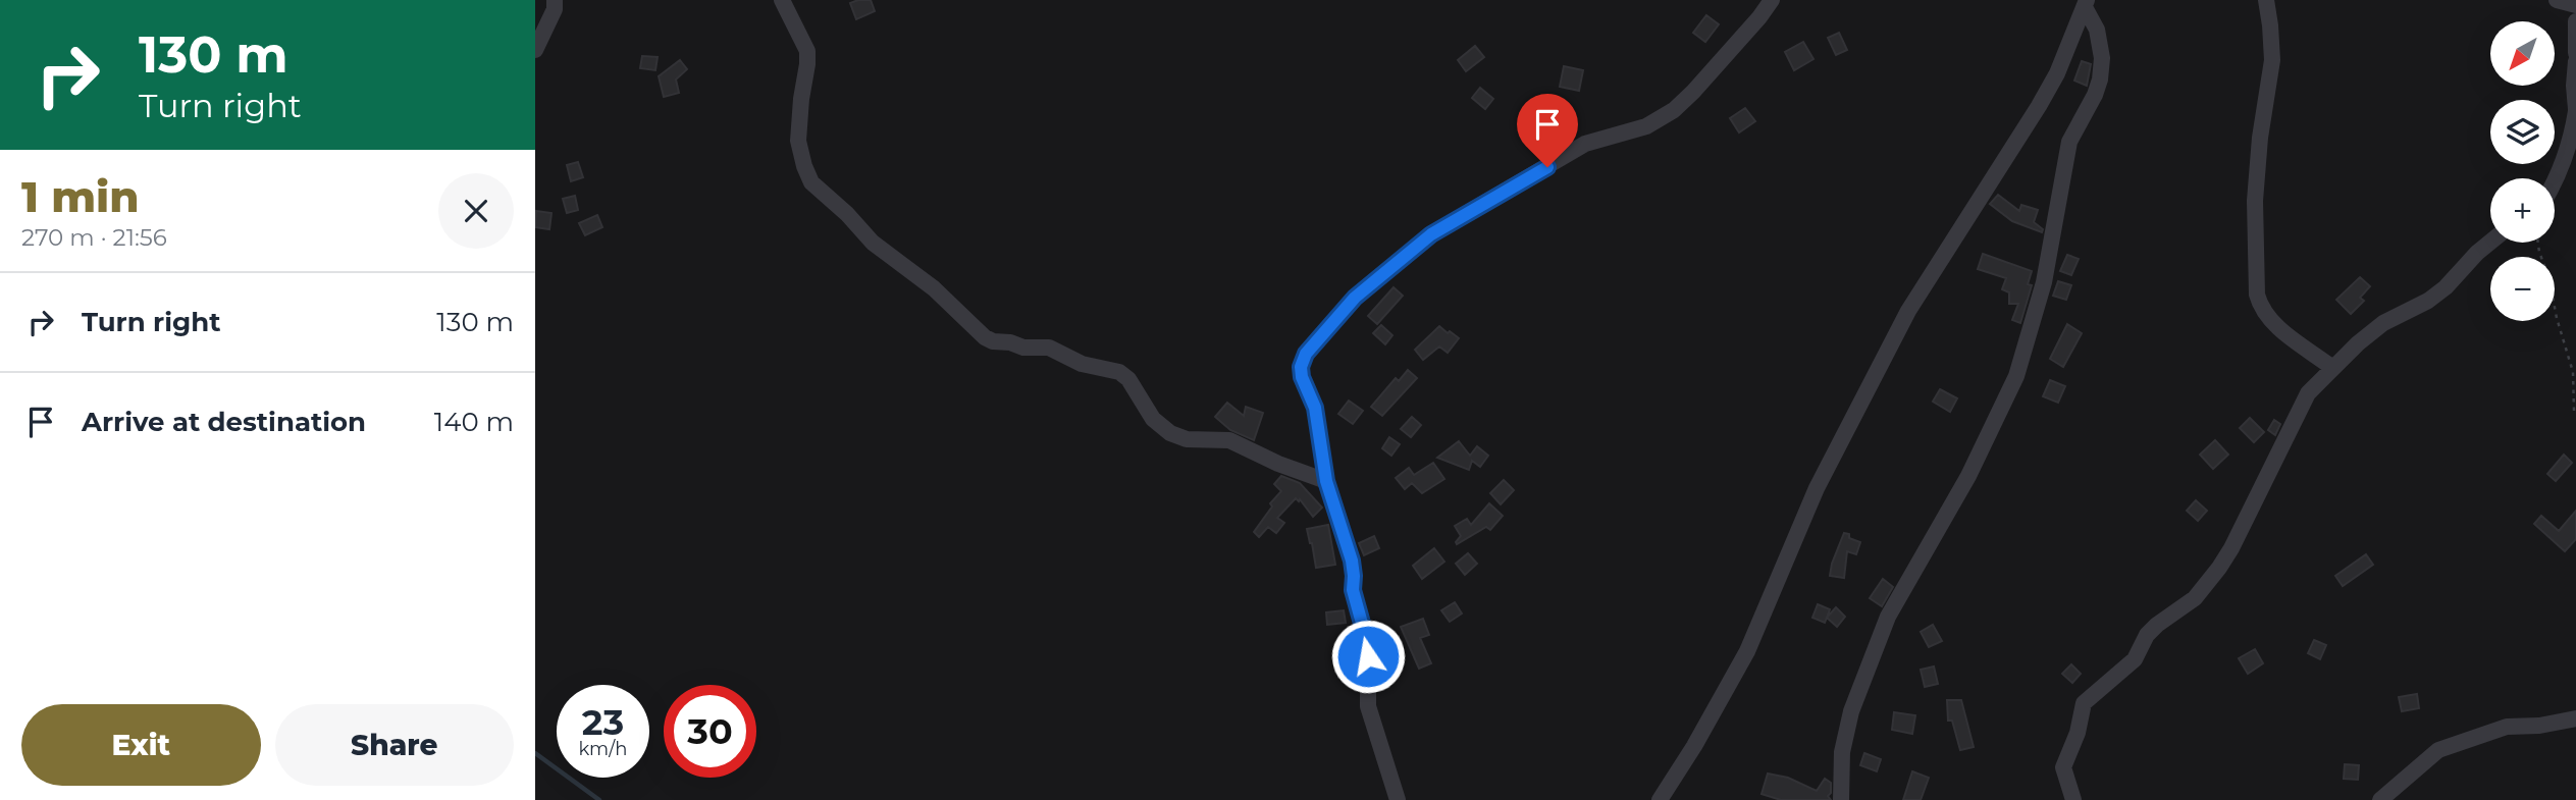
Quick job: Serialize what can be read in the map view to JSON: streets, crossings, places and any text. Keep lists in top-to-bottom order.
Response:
{
  "north": "bottom left",
  "page": {
    "turn": ["130 m", "Turn right"],
    "map_buttons": ["+", "−"],
    "heading": ["1 min", "270 m · 21:56"],
    "list": [
      {
        "name": "Turn right",
        "value": "130 m"
      },
      {
        "name": "Arrive at destination",
        "value": "140 m"
      }
    ],
    "speed": "23 km/h",
    "limit": "30",
    "buttons": ["Exit", "Share"]
  }
}
